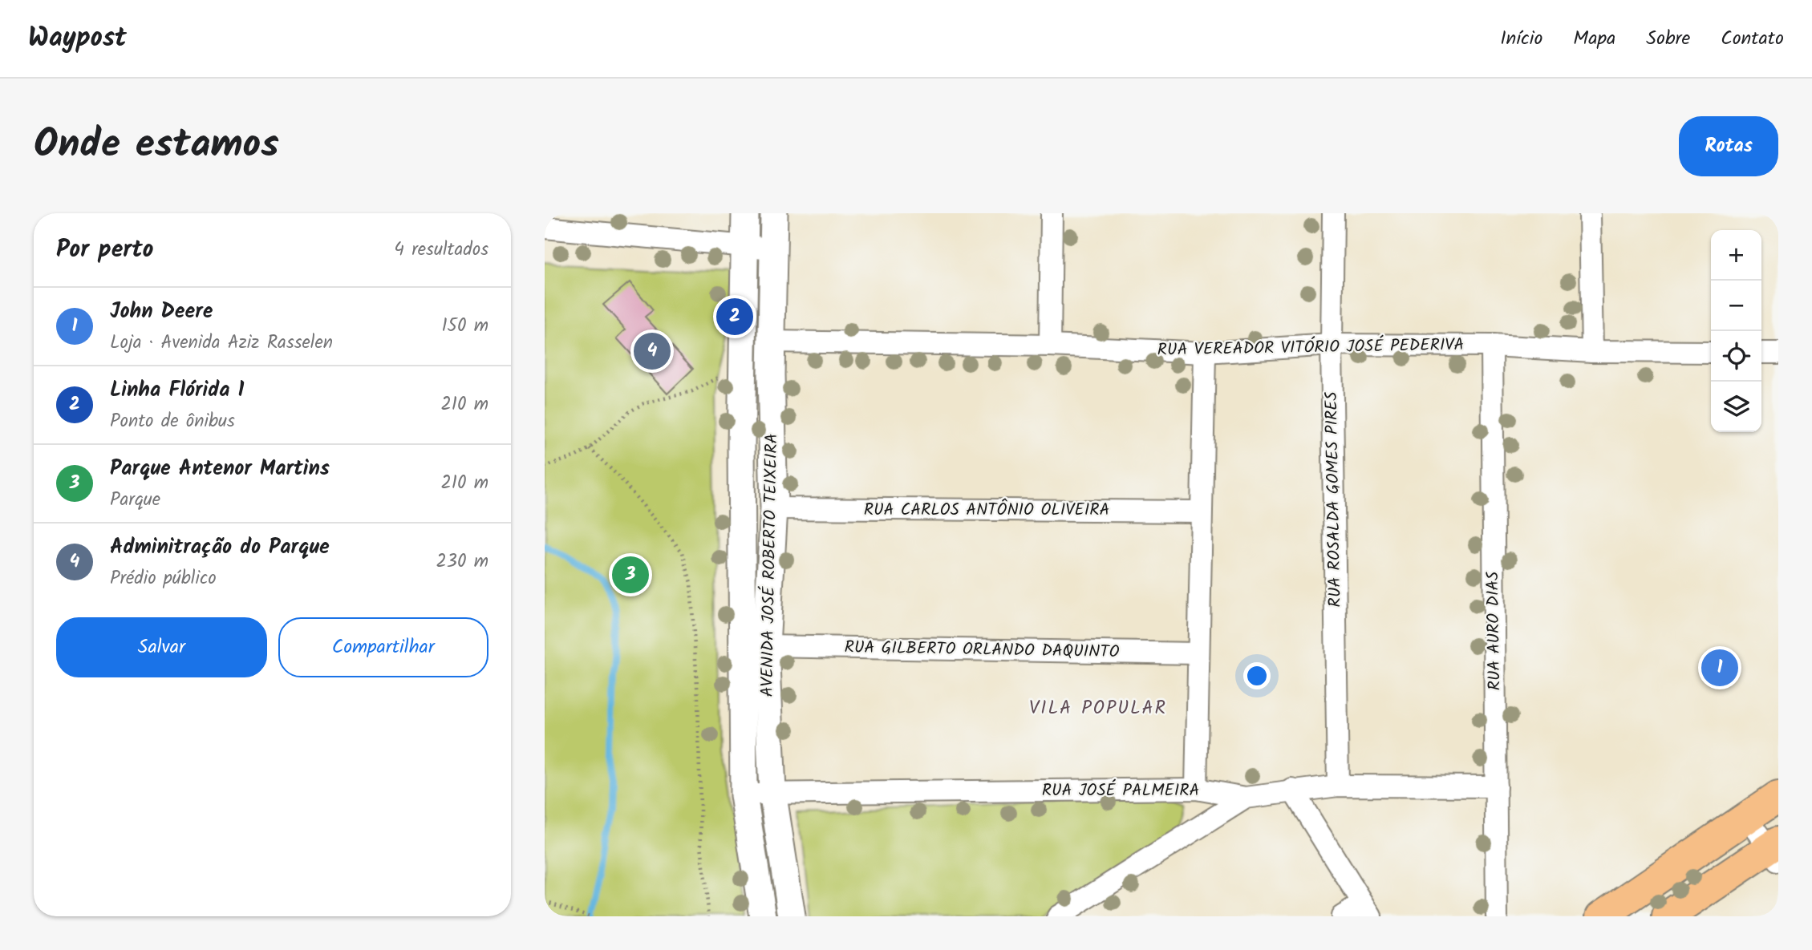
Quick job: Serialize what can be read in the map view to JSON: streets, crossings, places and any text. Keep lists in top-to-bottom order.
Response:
{
  "streets": {
    "street": [
      "RUA VEREADOR VITÓRIO JOSÉ PEDERIVA",
      "RUA ROSALDA GOMES PIRES",
      "RUA CARLOS ANTÔNIO OLIVEIRA",
      "AVENIDA JOSÉ ROBERTO TEIXEIRA",
      "RUA AURO DIAS",
      "RUA GILBERTO ORLANDO DAQUINTO",
      "RUA JOSÉ PALMEIRA"
    ]
  },
  "crossings": [
    ["RUA VEREADOR VITÓRIO JOSÉ PEDERIVA", "RUA ROSALDA GOMES PIRES"],
    ["RUA VEREADOR VITÓRIO JOSÉ PEDERIVA", "AVENIDA JOSÉ ROBERTO TEIXEIRA"],
    ["RUA VEREADOR VITÓRIO JOSÉ PEDERIVA", "RUA AURO DIAS"],
    ["RUA ROSALDA GOMES PIRES", "RUA JOSÉ PALMEIRA"],
    ["RUA CARLOS ANTÔNIO OLIVEIRA", "AVENIDA JOSÉ ROBERTO TEIXEIRA"],
    ["AVENIDA JOSÉ ROBERTO TEIXEIRA", "RUA GILBERTO ORLANDO DAQUINTO"],
    ["AVENIDA JOSÉ ROBERTO TEIXEIRA", "RUA JOSÉ PALMEIRA"],
    ["RUA AURO DIAS", "RUA JOSÉ PALMEIRA"]
  ],
  "districts": ["VILA POPULAR"],
  "page": {
    "header": "Waypost",
    "nav": [
      "Início",
      "Mapa",
      "Sobre",
      "Contato"
    ],
    "title": "Onde estamos",
    "buttons": [
      "Rotas",
      ["Salvar", "Compartilhar"]
    ],
    "heading": ["Por perto", "4 resultados"],
    "map_buttons": ["+", "−"],
    "list": [
      {
        "mark": "1",
        "name": "John Deere",
        "note": "Loja · Avenida Aziz Rasselen",
        "value": "150 m"
      },
      {
        "mark": "2",
        "name": "Linha Flórida 1",
        "note": "Ponto de ônibus",
        "value": "210 m"
      },
      {
        "mark": "3",
        "name": "Parque Antenor Martins",
        "note": "Parque",
        "value": "210 m"
      },
      {
        "mark": "4",
        "name": "Adminitração do Parque",
        "note": "Prédio público",
        "value": "230 m"
      }
    ],
    "pins": [
      "2",
      "4",
      "3",
      "1"
    ]
  }
}
